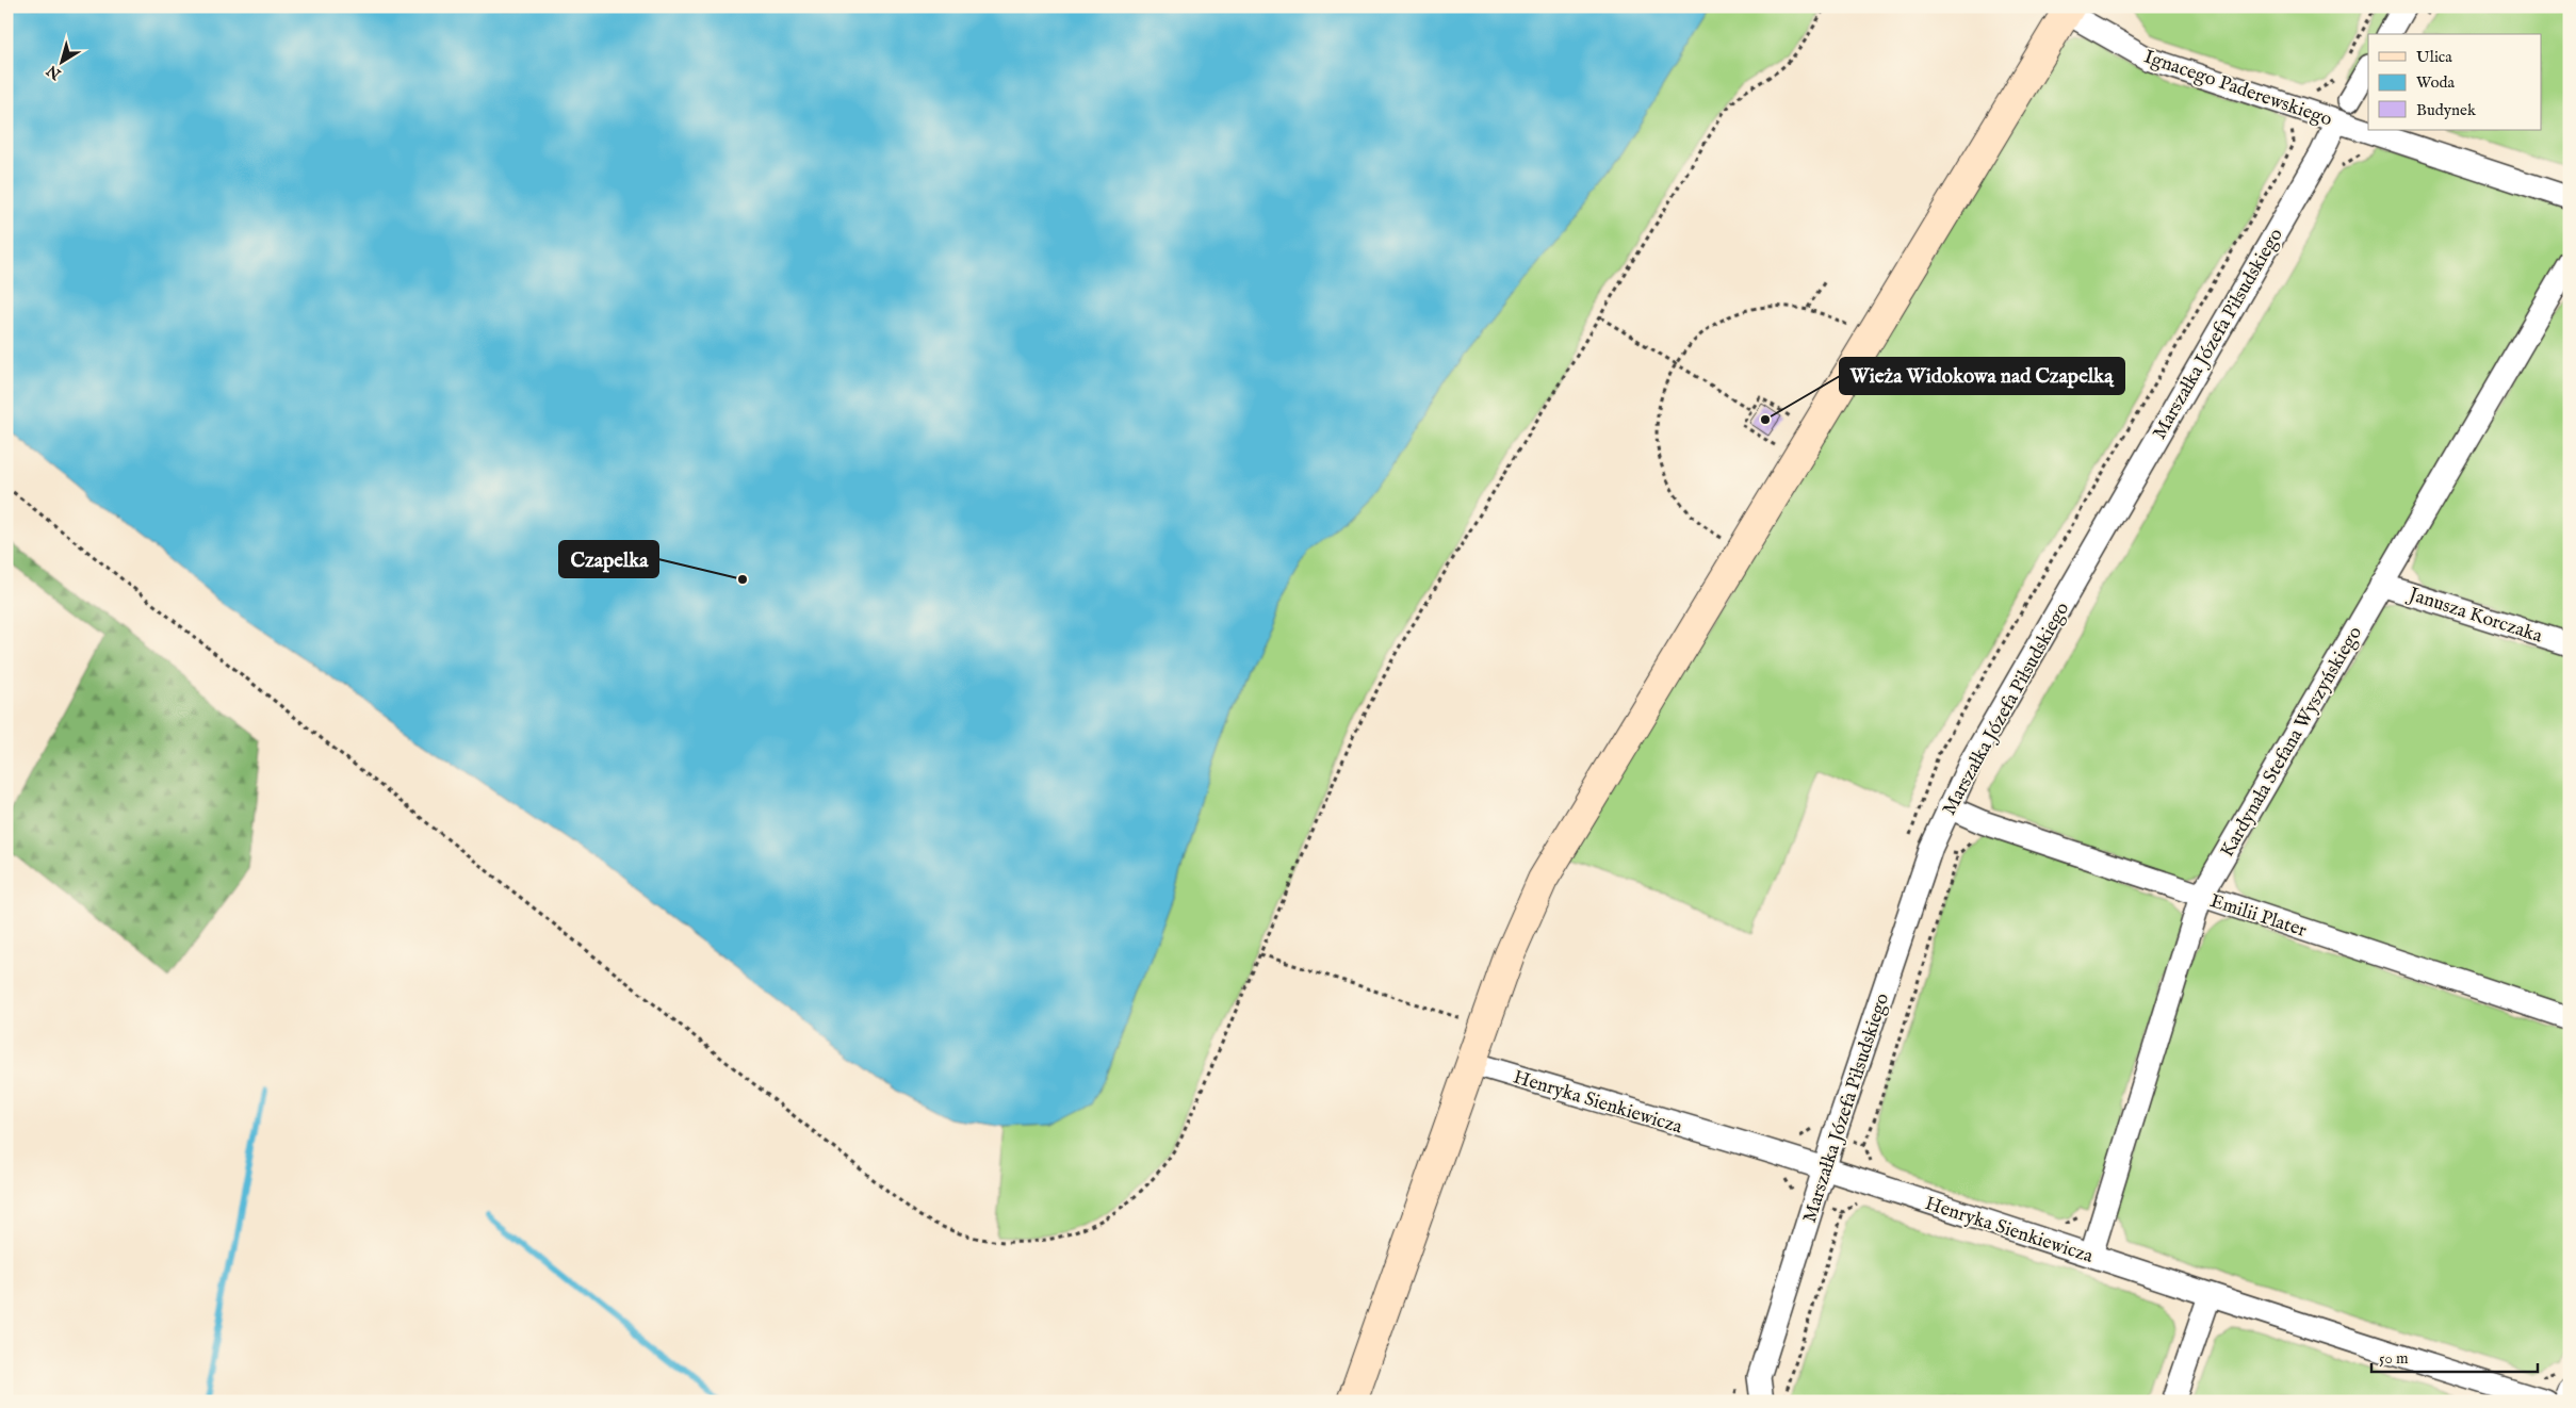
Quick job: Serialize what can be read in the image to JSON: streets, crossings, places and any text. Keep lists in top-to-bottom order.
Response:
{
  "streets": {
    "street": [
      "Ignacego Paderewskiego",
      "Marszałka Józefa Piłsudskiego",
      "Janusza Korczaka",
      "Kardynała Stefana Wyszyńskiego",
      "Emilii Plater",
      "Henryka Sienkiewicza"
    ]
  },
  "crossings": [
    ["Ignacego Paderewskiego", "Marszałka Józefa Piłsudskiego"],
    ["Marszałka Józefa Piłsudskiego", "Emilii Plater"],
    ["Marszałka Józefa Piłsudskiego", "Henryka Sienkiewicza"],
    ["Janusza Korczaka", "Kardynała Stefana Wyszyńskiego"],
    ["Kardynała Stefana Wyszyńskiego", "Emilii Plater"],
    ["Kardynała Stefana Wyszyńskiego", "Henryka Sienkiewicza"]
  ],
  "places": ["Wieża Widokowa nad Czapelką", "Czapelka"],
  "legend": ["Ulica", "Woda", "Budynek"],
  "scale_bar": "50 m",
  "north": "bottom left"
}
